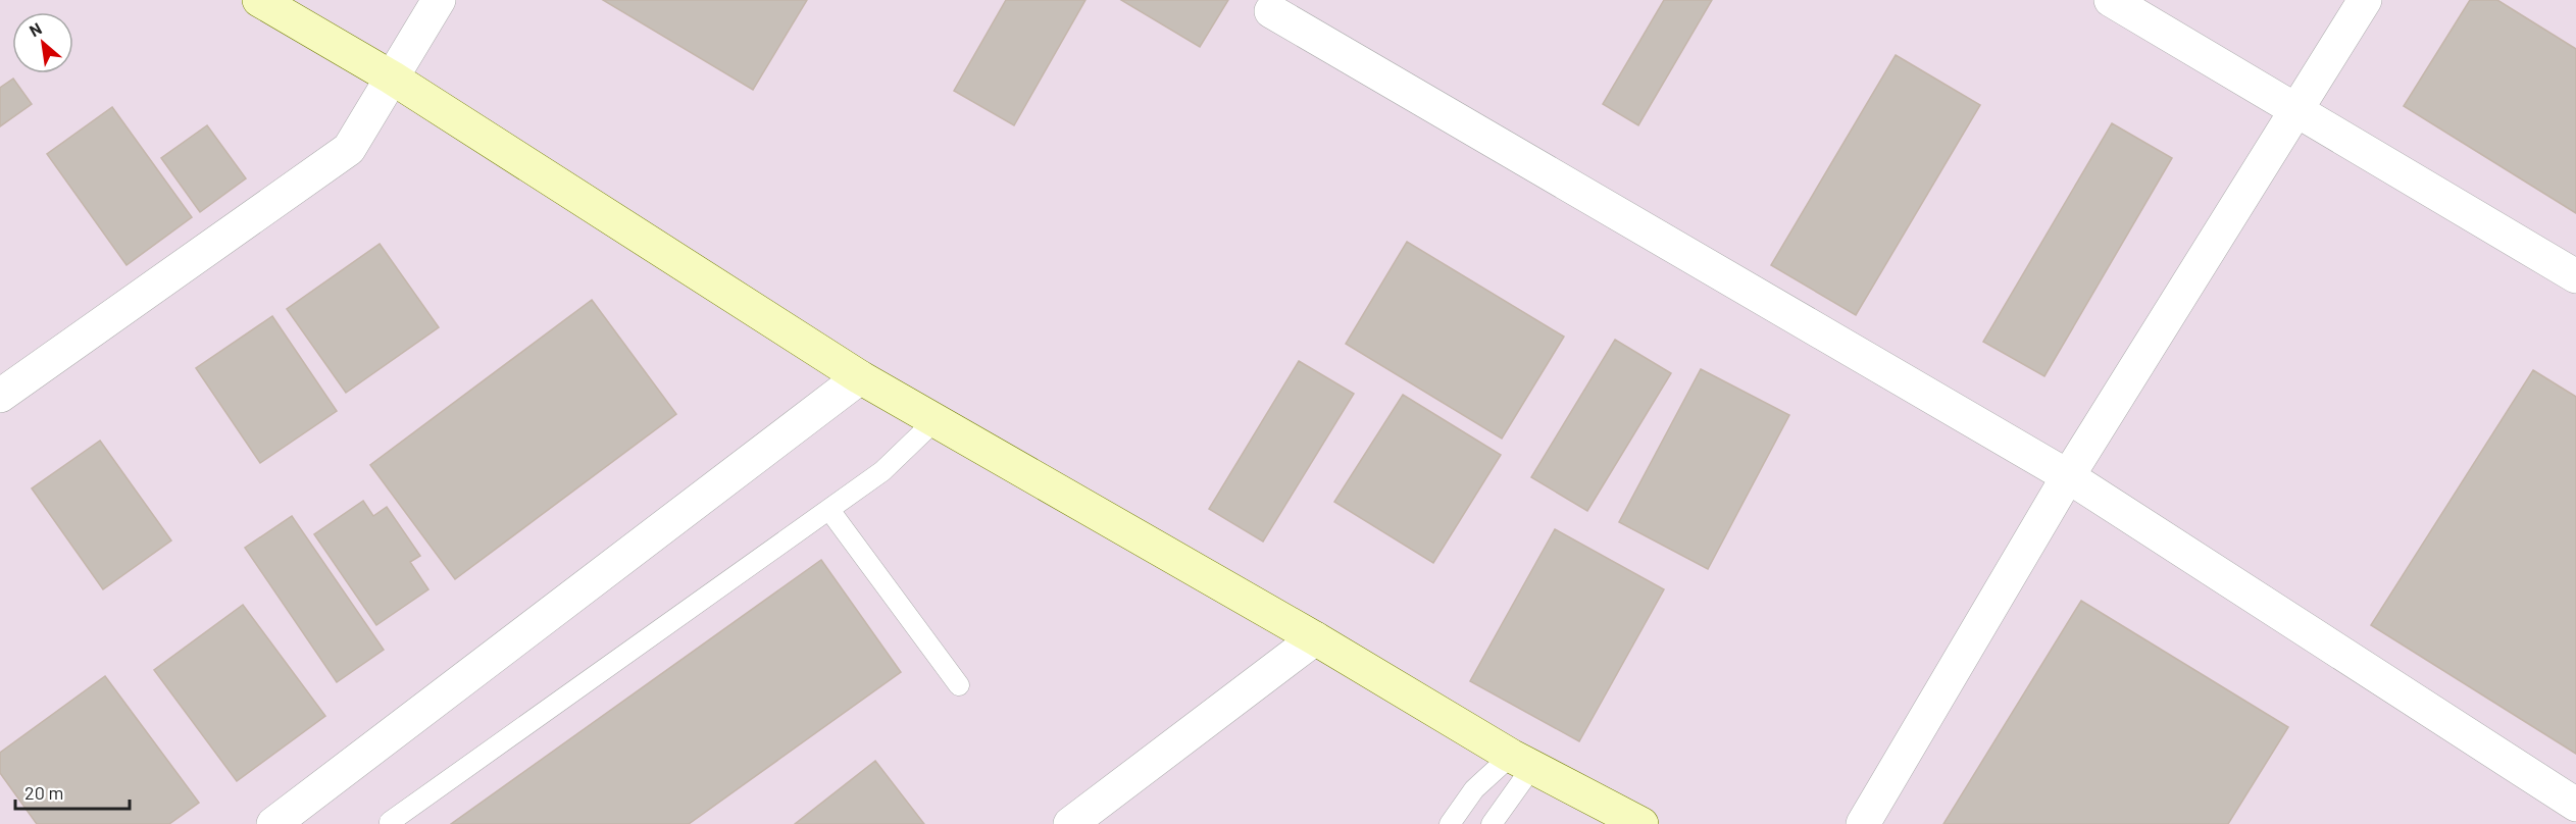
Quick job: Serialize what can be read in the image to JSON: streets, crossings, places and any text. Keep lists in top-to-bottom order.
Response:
{
  "scale_bar": "20 m",
  "north": "top left"
}
